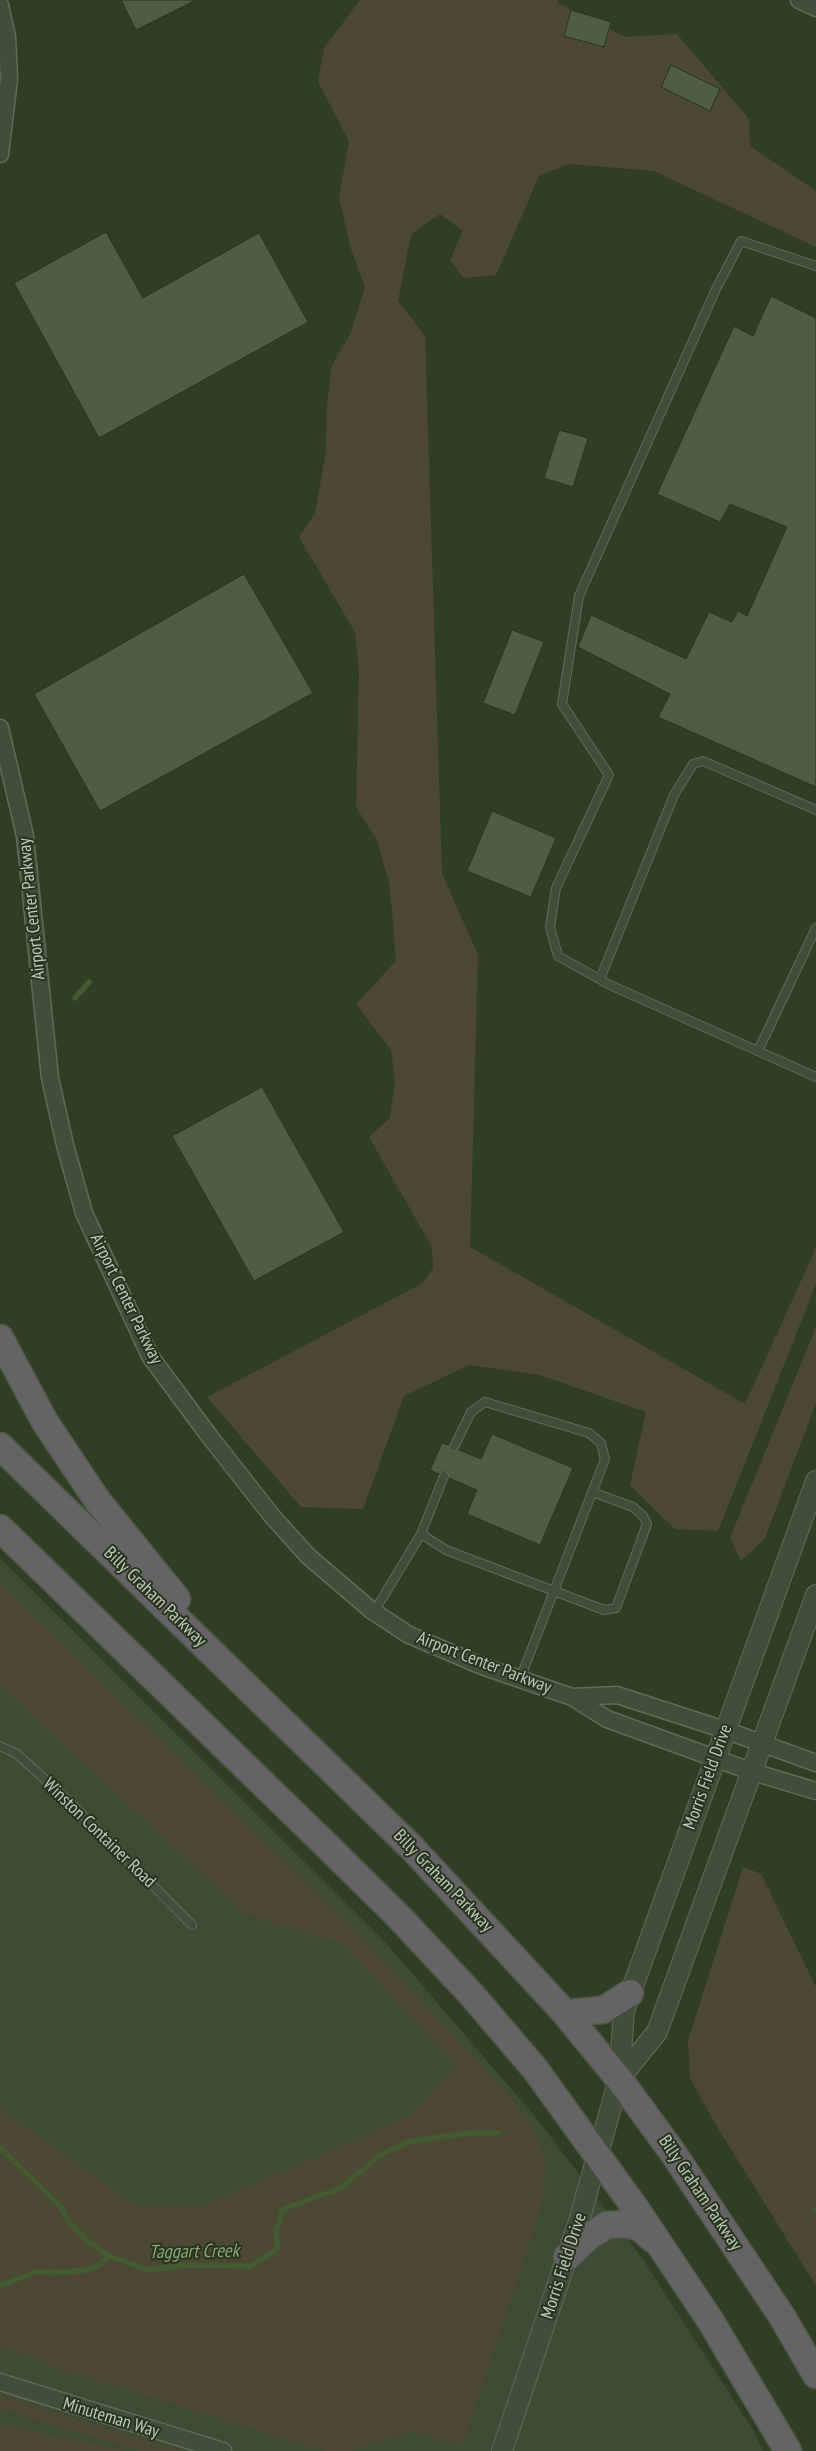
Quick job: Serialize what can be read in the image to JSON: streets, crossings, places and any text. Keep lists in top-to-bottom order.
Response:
{
  "streets": {
    "highway": ["Billy Graham Parkway"],
    "street": ["Airport Center Parkway", "Morris Field Drive", "Minuteman Way"],
    "lane": ["Winston Container Road"]
  },
  "crossings": [
    ["Airport Center Parkway", "Morris Field Drive"],
    ["Billy Graham Parkway", "Morris Field Drive"]
  ],
  "water": ["Taggart Creek"]
}
